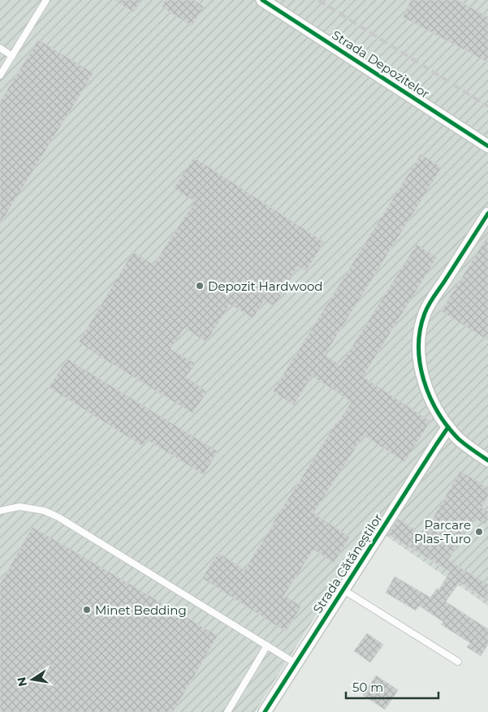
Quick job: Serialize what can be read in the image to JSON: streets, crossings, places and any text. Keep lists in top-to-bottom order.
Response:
{
  "streets": {
    "street": ["Strada Depozitelor", "Strada Cătăneștilor"]
  },
  "places": ["Depozit Hardwood", "Parcare Plas-Turo", "Minet Bedding"],
  "scale_bar": "50 m",
  "north": "left"
}
